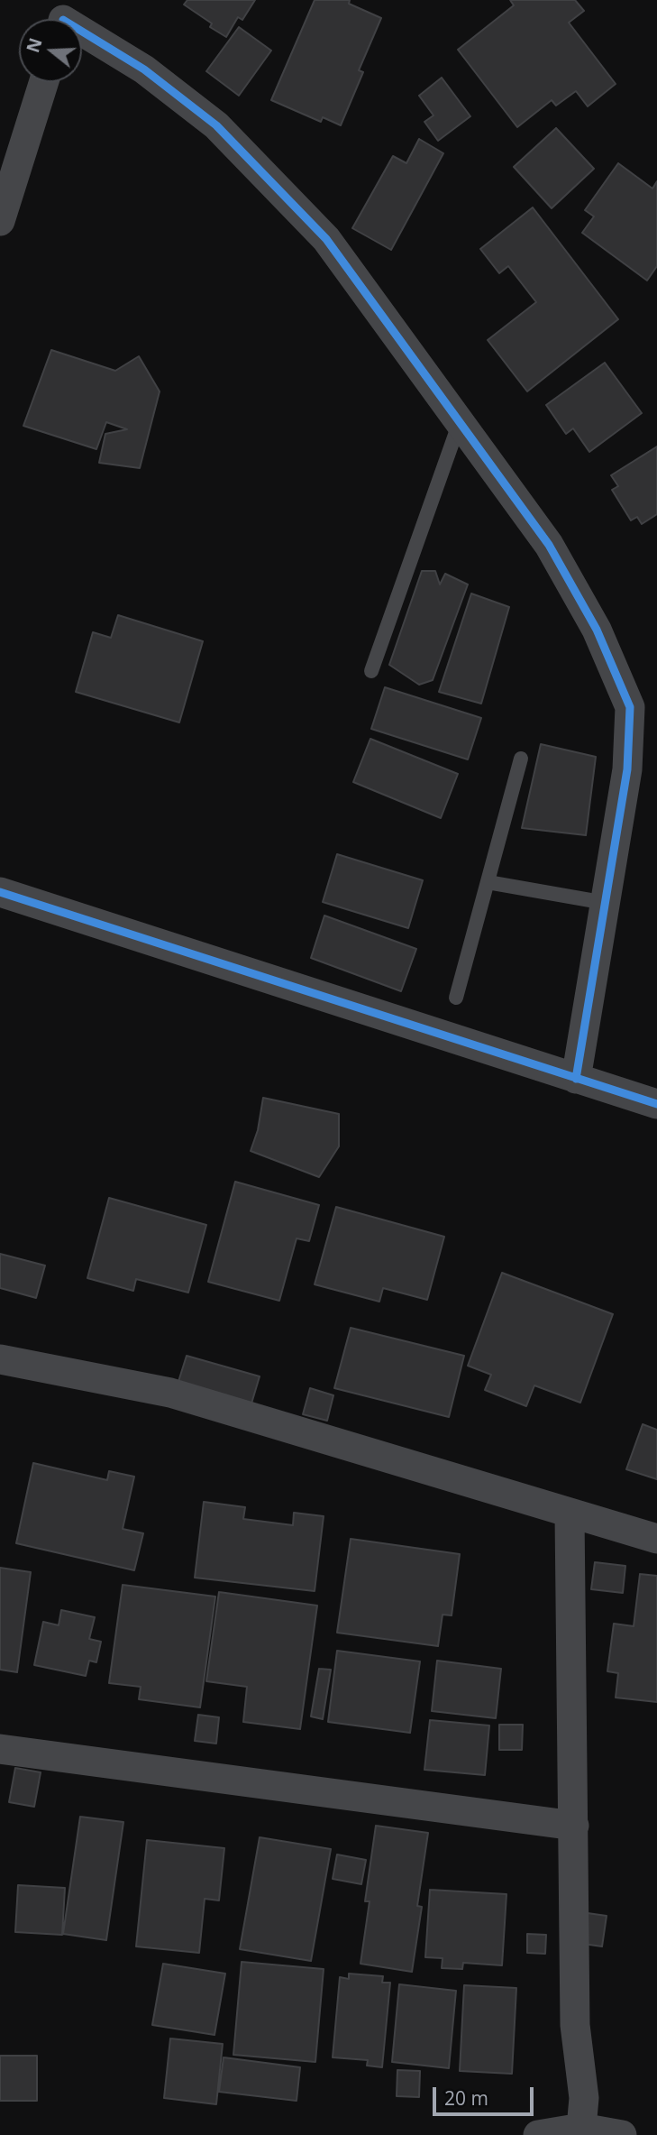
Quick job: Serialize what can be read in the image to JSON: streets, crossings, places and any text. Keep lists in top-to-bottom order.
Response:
{
  "scale_bar": "20 m",
  "north": "left"
}
